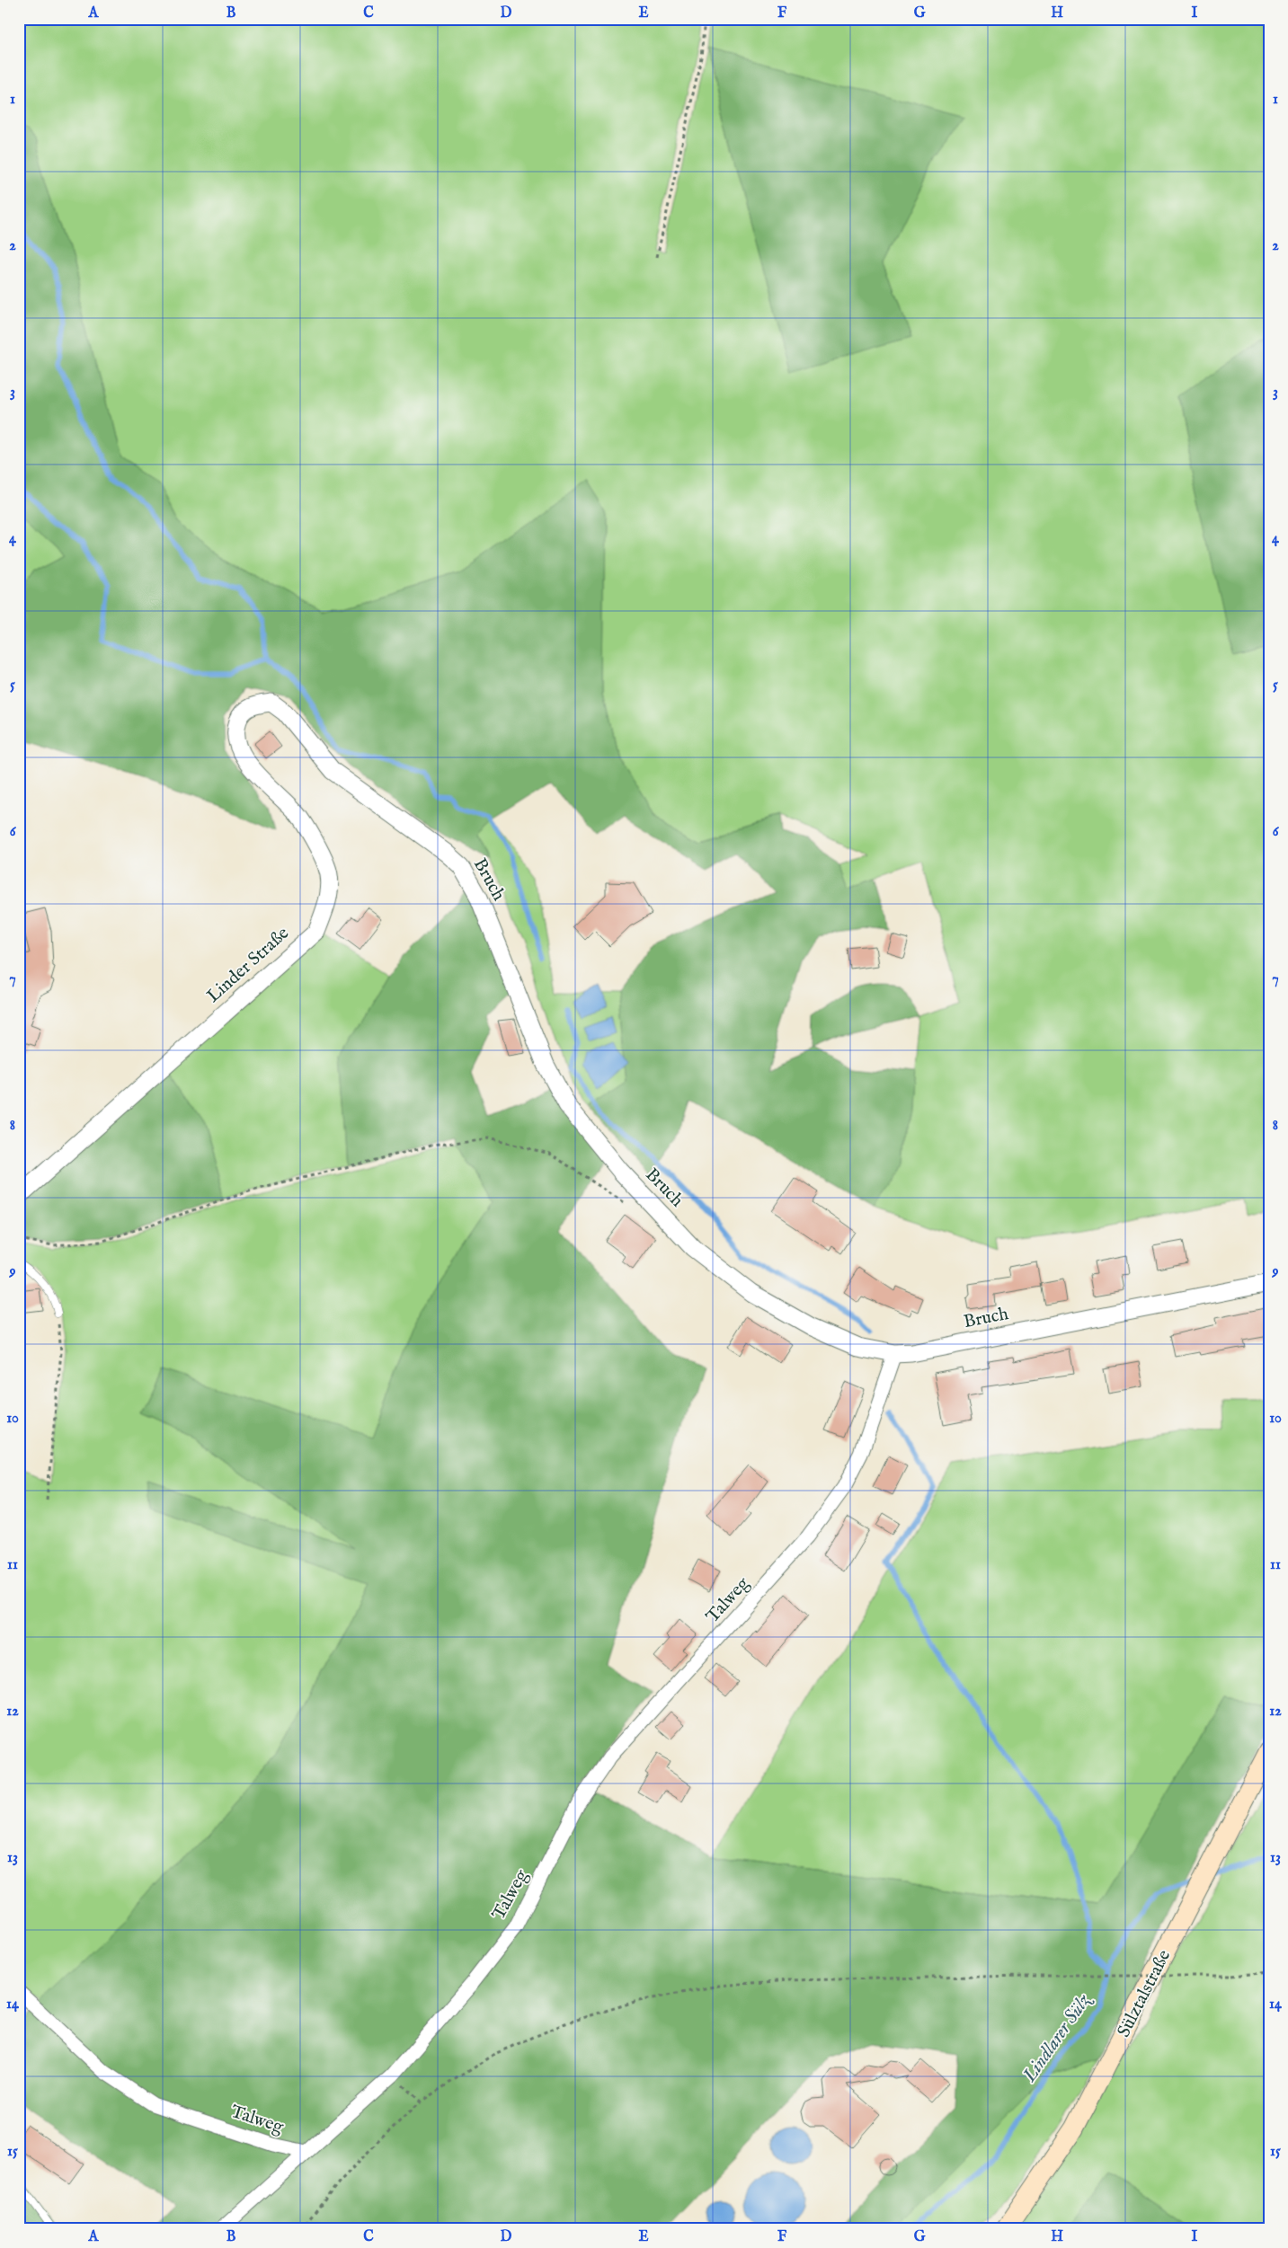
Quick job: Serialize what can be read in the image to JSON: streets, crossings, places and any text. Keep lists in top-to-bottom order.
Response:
{
  "streets": {
    "main road": ["Sülztalstraße"],
    "street": ["Bruch", "Linder Straße", "Talweg"]
  },
  "crossings": [
    ["Bruch", "Linder Straße"],
    ["Bruch", "Talweg"]
  ],
  "water": ["Lindlarer Sülz"],
  "grid": {
    "columns": [
      "A",
      "B",
      "C",
      "D",
      "E",
      "F",
      "G",
      "H",
      "I"
    ],
    "rows": [
      "1",
      "2",
      "3",
      "4",
      "5",
      "6",
      "7",
      "8",
      "9",
      "10",
      "11",
      "12",
      "13",
      "14",
      "15"
    ]
  }
}
